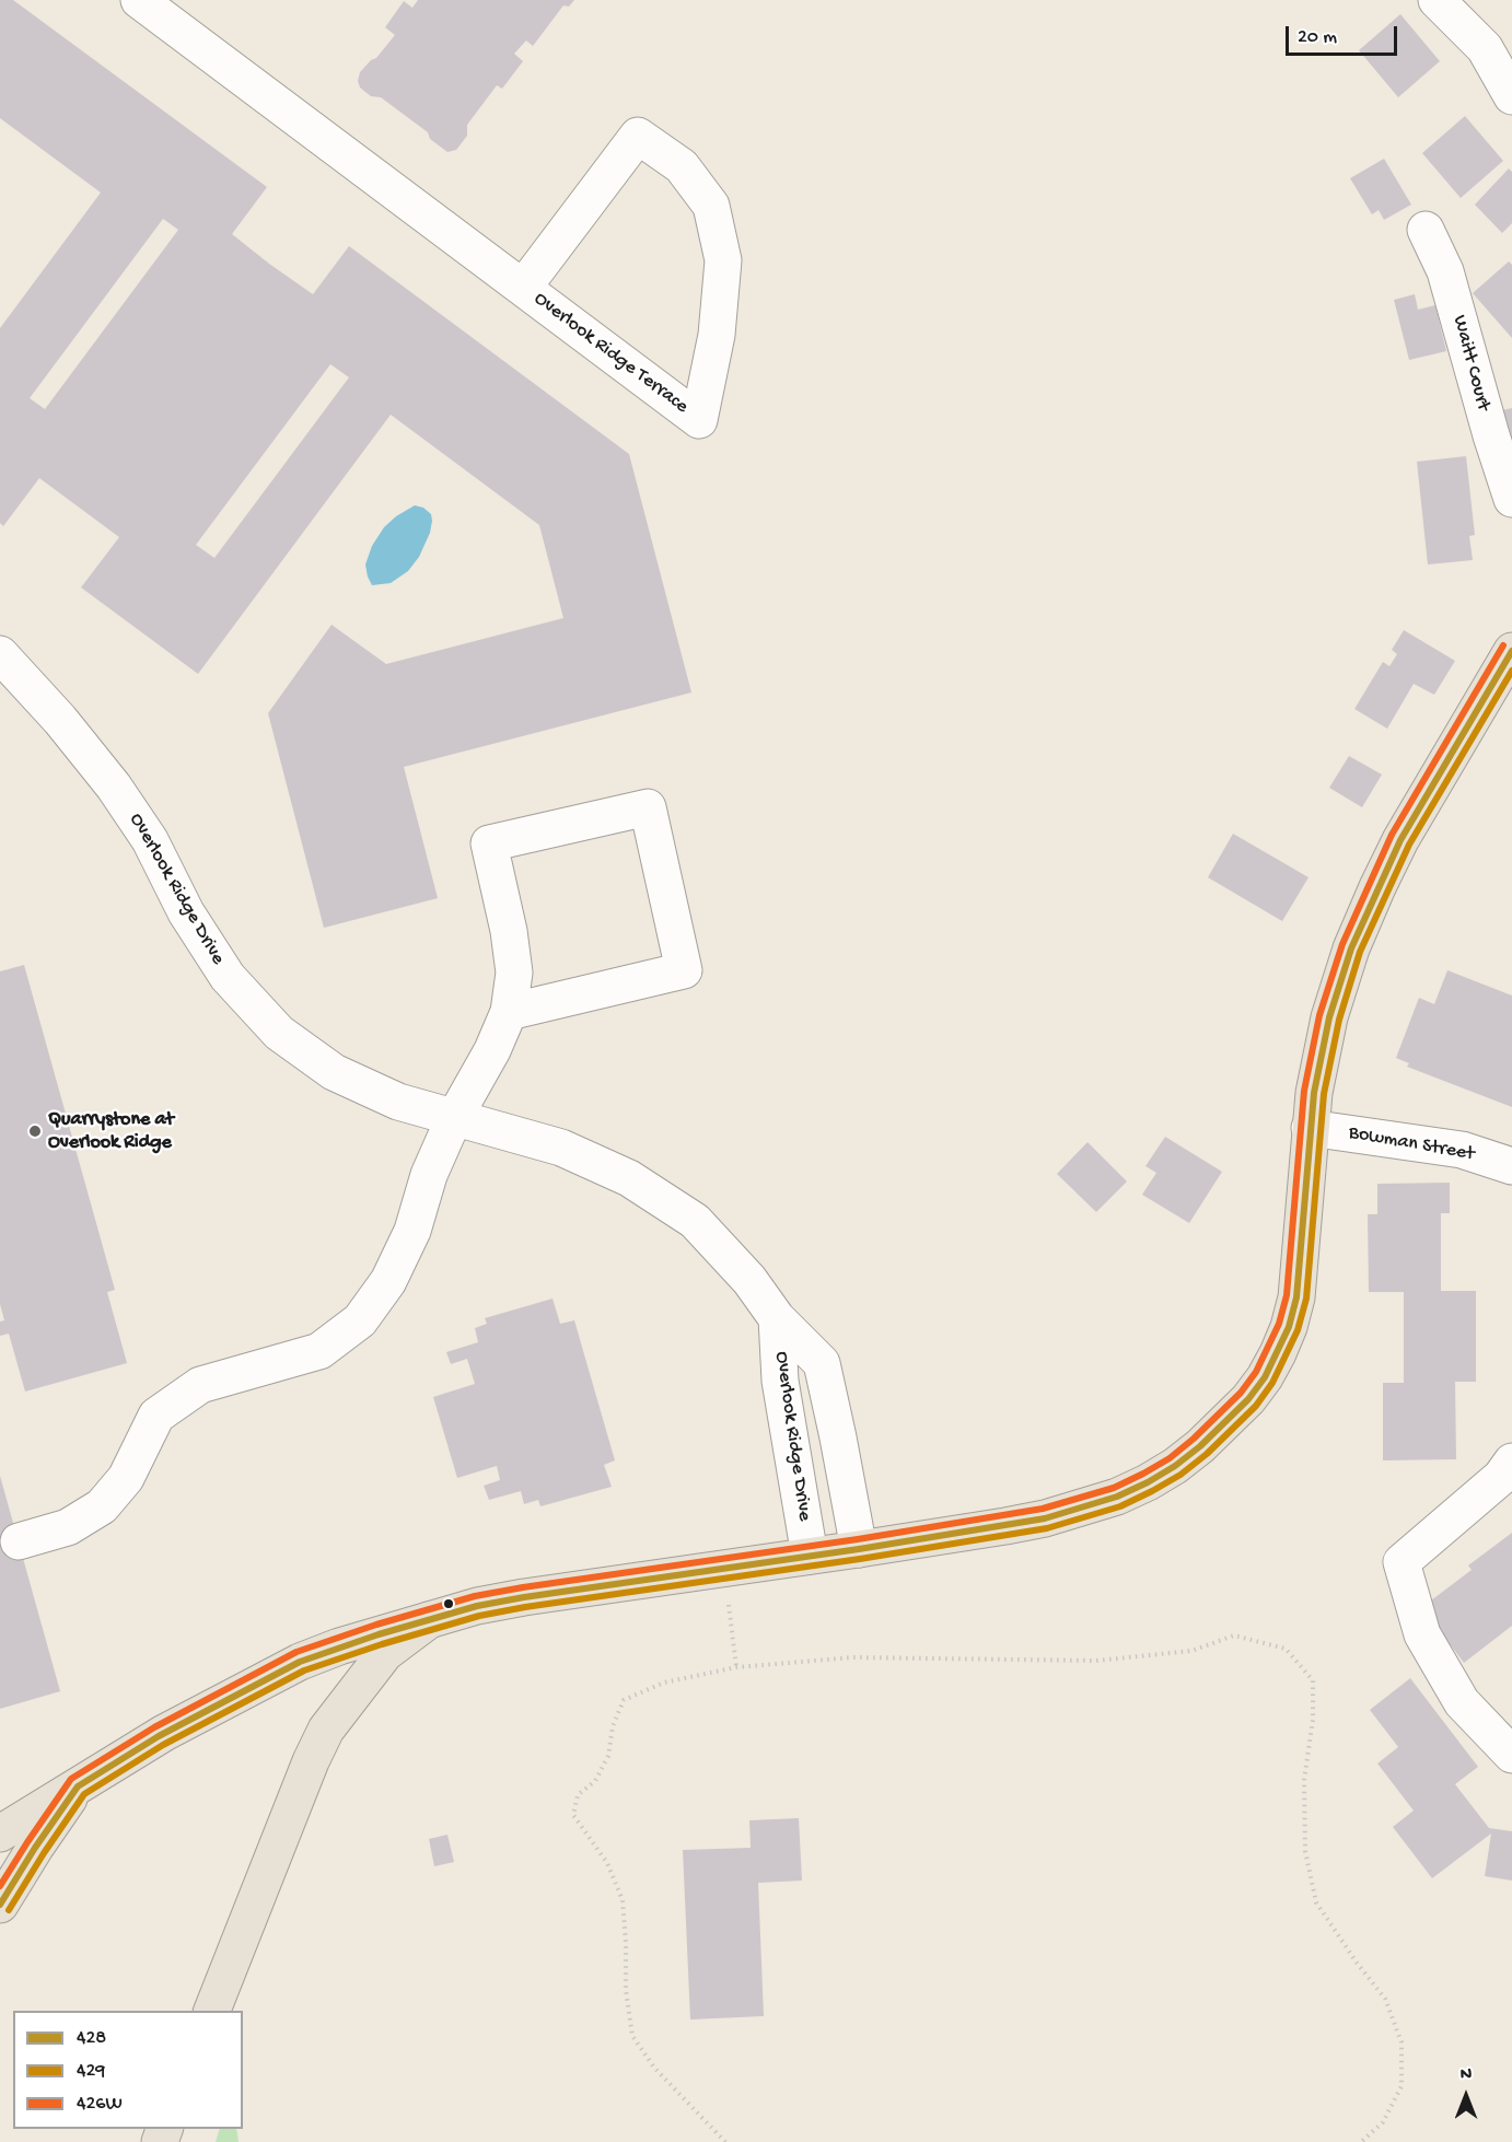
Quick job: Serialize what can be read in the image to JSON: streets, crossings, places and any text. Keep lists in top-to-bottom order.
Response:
{
  "streets": {
    "street": [
      "Overlook Ridge Terrace",
      "Waitt Court",
      "Overlook Ridge Drive",
      "Bowman Street"
    ]
  },
  "places": ["Quarrystone at Overlook Ridge"],
  "lines": ["transit line 426W", "transit line 428", "transit line 429"],
  "legend": ["428", "429", "426W"],
  "scale_bar": "20 m",
  "north": "top"
}
